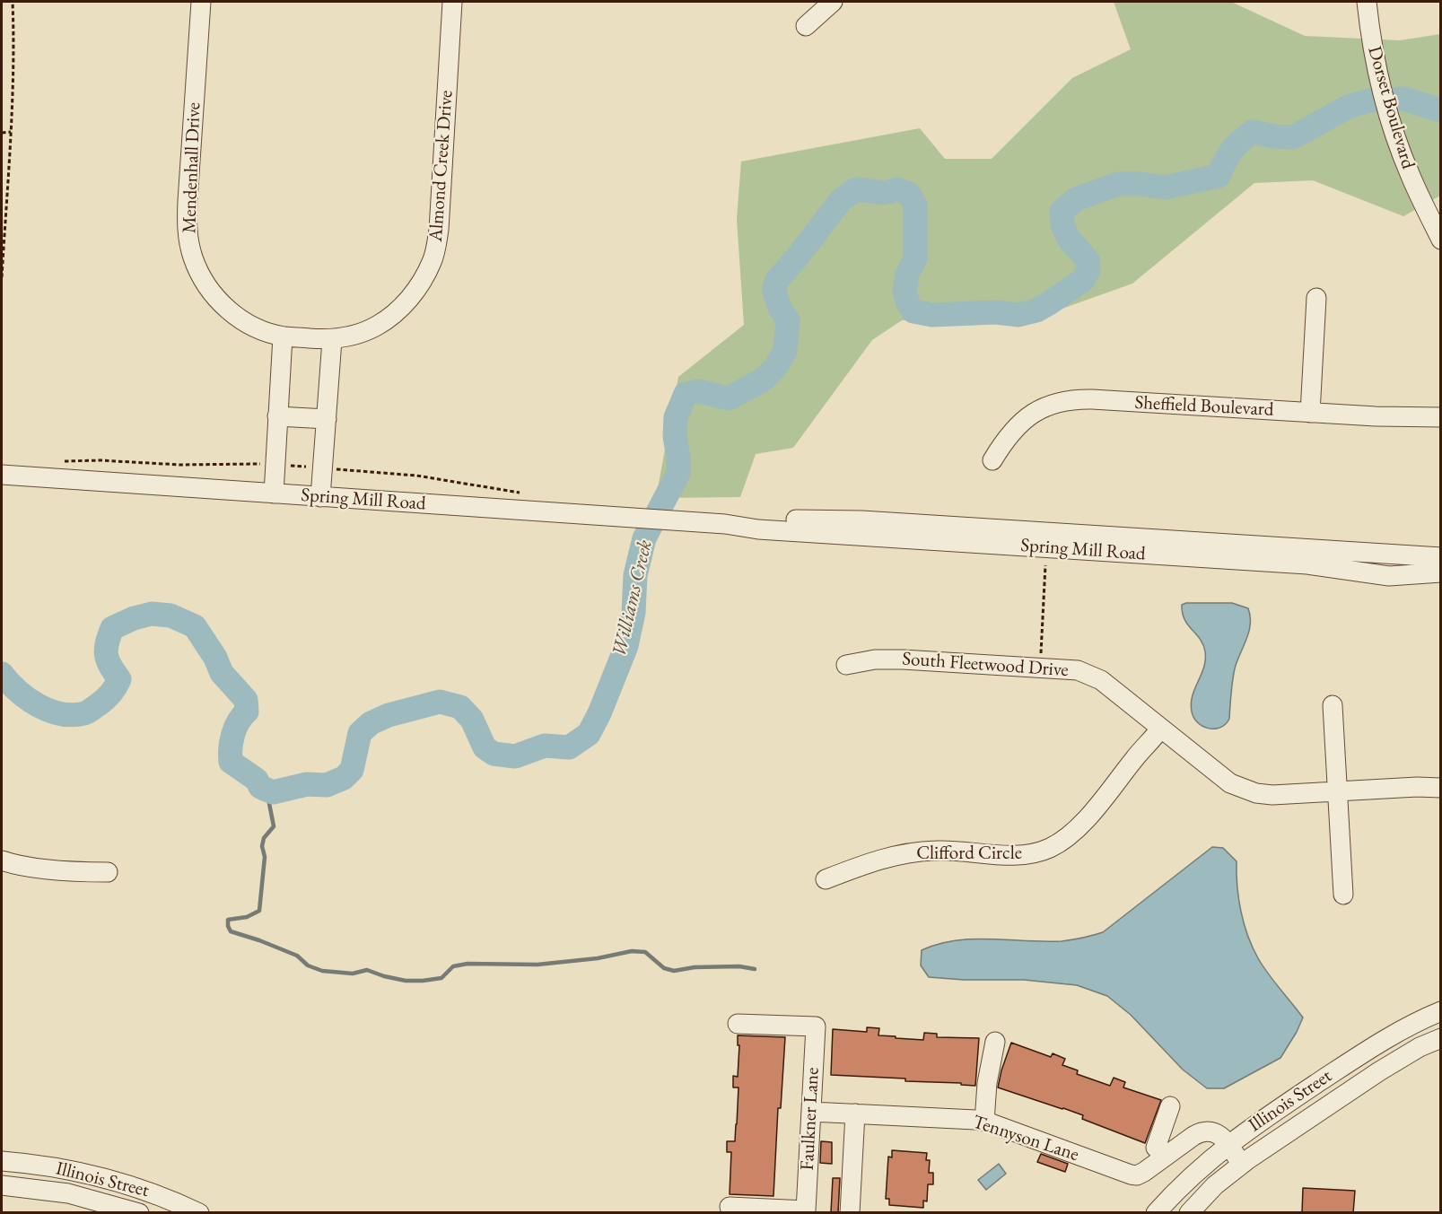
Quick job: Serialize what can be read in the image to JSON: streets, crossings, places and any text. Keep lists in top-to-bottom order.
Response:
{
  "streets": {
    "street": [
      "Dorset Boulevard",
      "Almond Creek Drive",
      "Mendenhall Drive",
      "Sheffield Boulevard",
      "Spring Mill Road",
      "South Fleetwood Drive",
      "Clifford Circle",
      "Illinois Street",
      "Faulkner Lane",
      "Tennyson Lane"
    ]
  },
  "crossings": [
    ["Almond Creek Drive", "Mendenhall Drive"],
    ["South Fleetwood Drive", "Clifford Circle"],
    ["Faulkner Lane", "Tennyson Lane"]
  ],
  "water": ["Williams Creek"]
}
